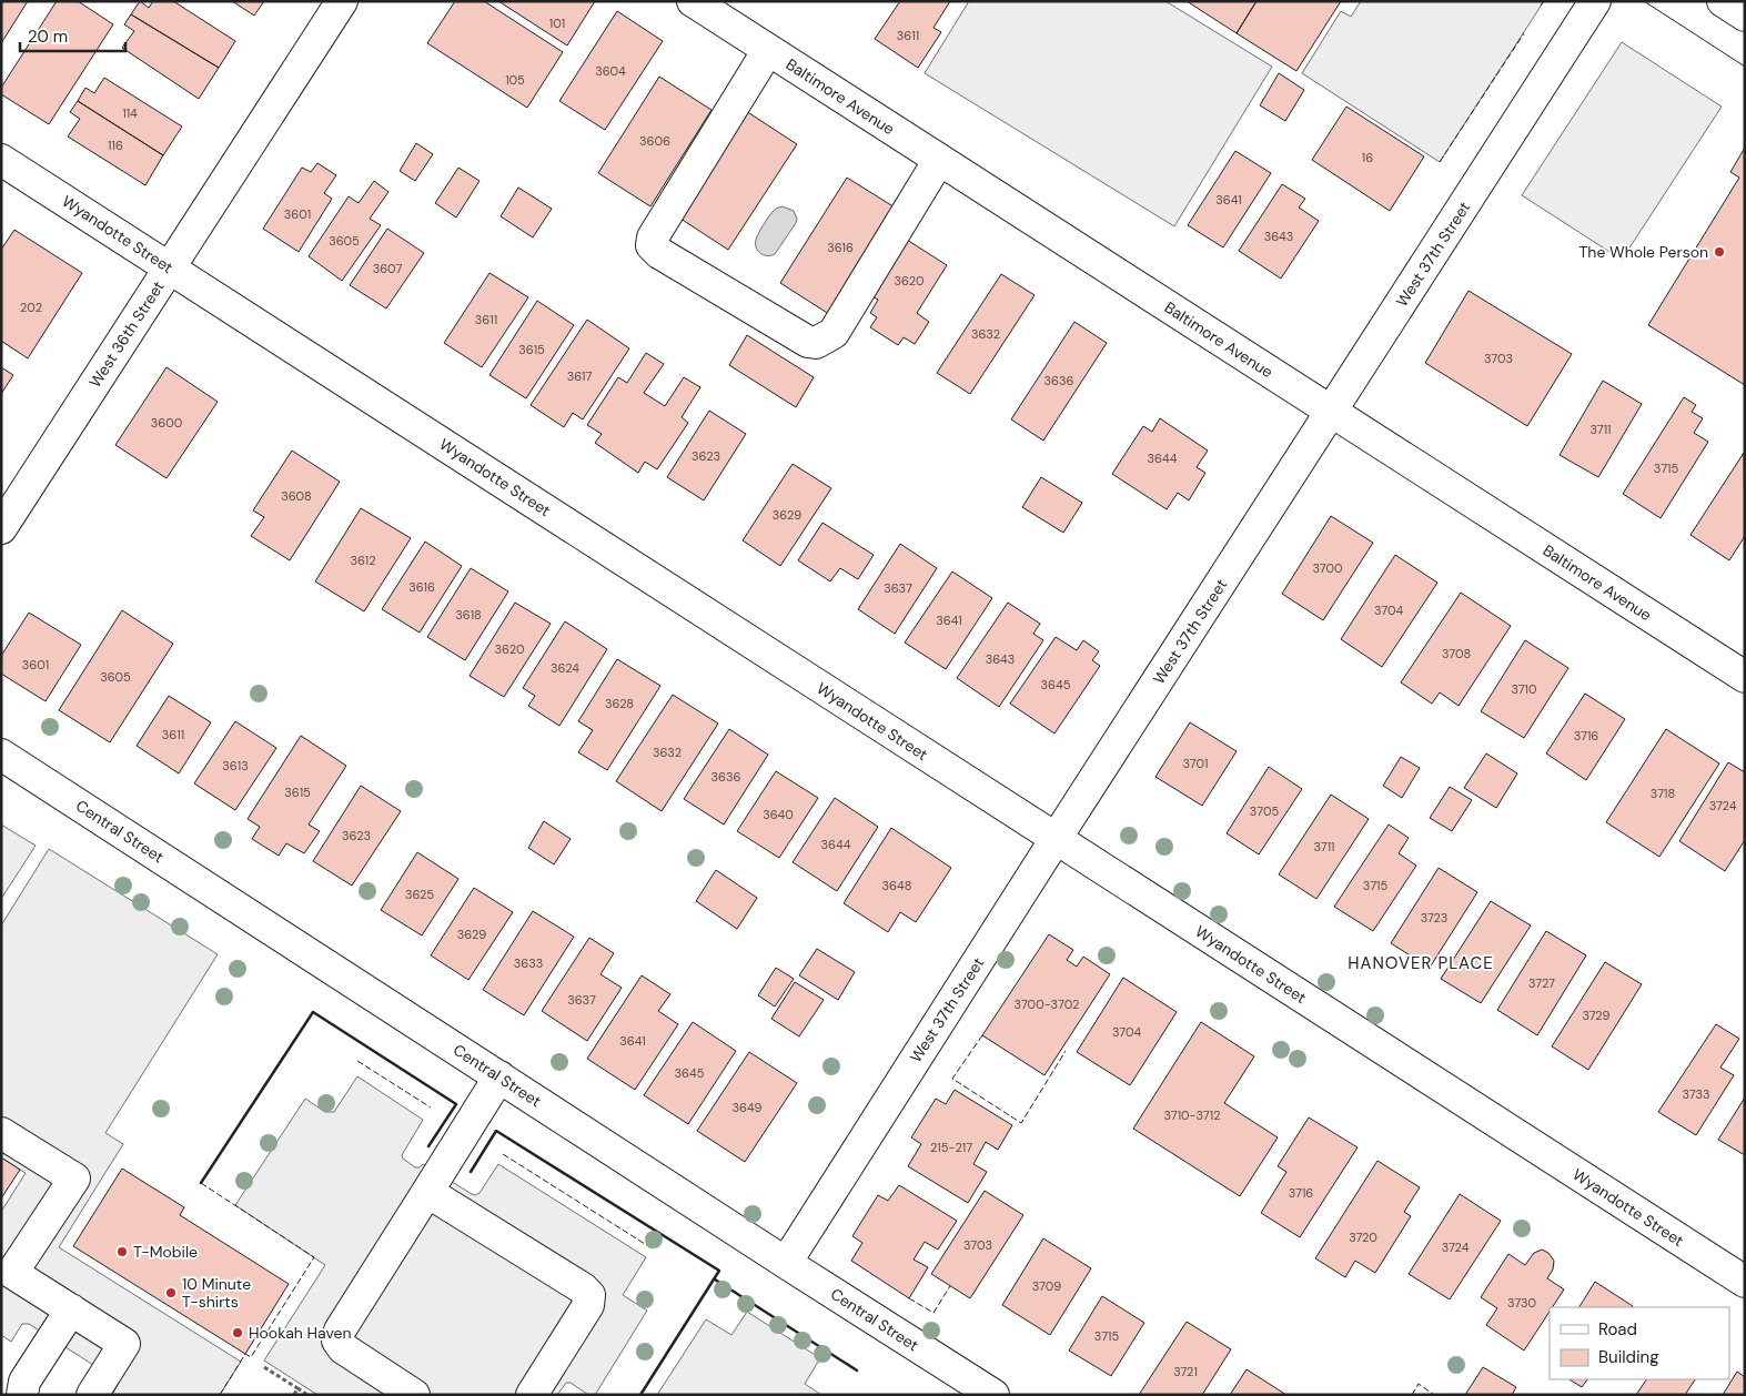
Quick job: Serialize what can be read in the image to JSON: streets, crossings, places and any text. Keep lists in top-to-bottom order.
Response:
{
  "streets": {
    "street": [
      "Baltimore Avenue",
      "Wyandotte Street",
      "West 37th Street",
      "West 36th Street",
      "Central Street"
    ]
  },
  "crossings": [
    ["Baltimore Avenue", "West 37th Street"],
    ["Wyandotte Street", "West 37th Street"],
    ["Wyandotte Street", "West 36th Street"],
    ["West 37th Street", "Central Street"]
  ],
  "districts": ["HANOVER PLACE"],
  "places": [
    "The Whole Person",
    "T-Mobile",
    "10 Minute T-shirts",
    "Hookah Haven"
  ],
  "house_numbers": [
    "101",
    "3611",
    "3604",
    "105",
    "114",
    "3606",
    "116",
    "16",
    "3641",
    "3601",
    "3643",
    "3605",
    "3616",
    "3607",
    "3620",
    "202",
    "3611",
    "3632",
    "3615",
    "3703",
    "3617",
    "3636",
    "3600",
    "3711",
    "3623",
    "3644",
    "3715",
    "3608",
    "3629",
    "3612",
    "3700",
    "3616",
    "3637",
    "3704",
    "3618",
    "3641",
    "3620",
    "3708",
    "3643",
    "3601",
    "3624",
    "3605",
    "3645",
    "3710",
    "3628",
    "3611",
    "3716",
    "3632",
    "3701",
    "3613",
    "3636",
    "3615",
    "3718",
    "3724",
    "3705",
    "3640",
    "3623",
    "3644",
    "3711",
    "3648",
    "3715",
    "3625",
    "3723",
    "3629",
    "3633",
    "3727",
    "3637",
    "3700-3702",
    "3729",
    "3704",
    "3641",
    "3645",
    "3733",
    "3649",
    "3710-3712",
    "215-217",
    "3716",
    "3720",
    "3703",
    "3724",
    "3709",
    "3730",
    "3715",
    "3721"
  ],
  "legend": ["Road", "Building"],
  "scale_bar": "20 m"
}
